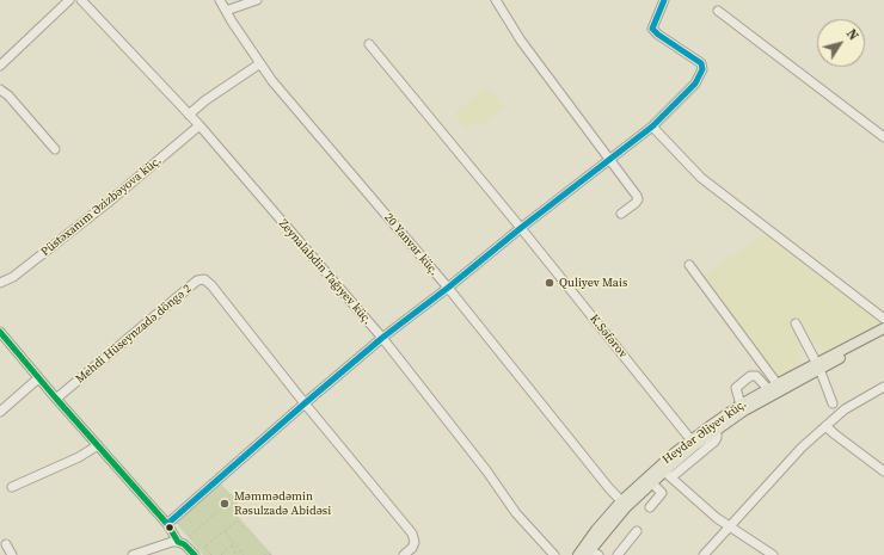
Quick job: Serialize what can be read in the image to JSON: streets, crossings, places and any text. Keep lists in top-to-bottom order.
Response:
{
  "streets": {
    "main road": ["Heydər Əliyev küç."],
    "street": [
      "Püstəxanım Əzizbəyova küç.",
      "20 Yanvar küç.",
      "Zeynalabdin Tağıyev küç.",
      "Mehdi Hüseynzadə döngə 2",
      "K.Səfərov"
    ]
  },
  "crossings": [
    ["Püstəxanım Əzizbəyova küç.", "Zeynalabdin Tağıyev küç."],
    ["20 Yanvar küç.", "Heydər Əliyev küç."],
    ["K.Səfərov", "Heydər Əliyev küç."]
  ],
  "places": ["Quliyev Mais", "Məmmədəmin Rəsulzadə Abidəsi"],
  "north": "top right"
}
